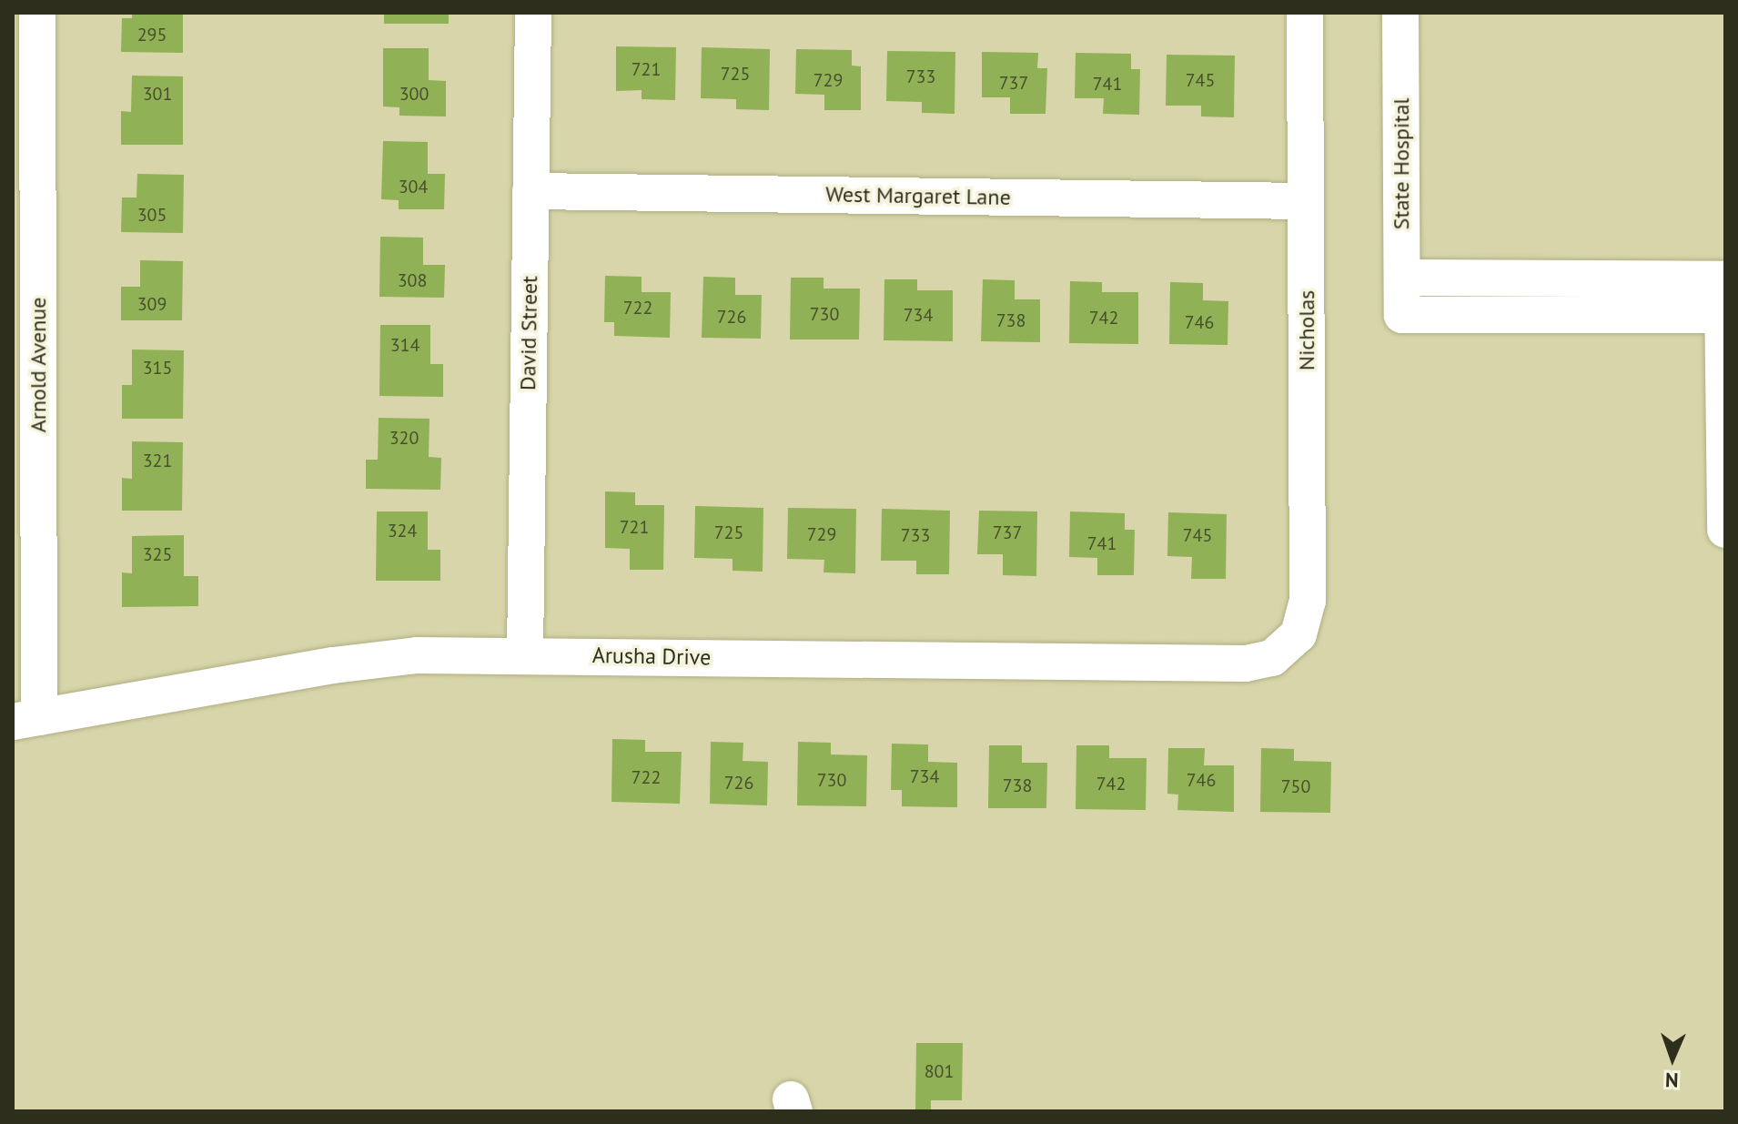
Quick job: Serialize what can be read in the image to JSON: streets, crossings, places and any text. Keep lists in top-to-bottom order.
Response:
{
  "streets": {
    "street": [
      "State Hospital",
      "West Margaret Lane",
      "Nicholas",
      "David Street",
      "Arnold Avenue",
      "Arusha Drive"
    ]
  },
  "crossings": [
    ["West Margaret Lane", "Nicholas"],
    ["West Margaret Lane", "David Street"],
    ["Nicholas", "Arusha Drive"],
    ["David Street", "Arusha Drive"],
    ["Arnold Avenue", "Arusha Drive"]
  ],
  "house_numbers": [
    "295",
    "721",
    "725",
    "733",
    "729",
    "745",
    "737",
    "741",
    "301",
    "300",
    "304",
    "305",
    "308",
    "309",
    "722",
    "730",
    "734",
    "726",
    "742",
    "738",
    "746",
    "314",
    "315",
    "320",
    "321",
    "721",
    "324",
    "725",
    "737",
    "729",
    "733",
    "745",
    "741",
    "325",
    "734",
    "722",
    "730",
    "746",
    "726",
    "742",
    "738",
    "750",
    "801"
  ],
  "north": "bottom"
}
